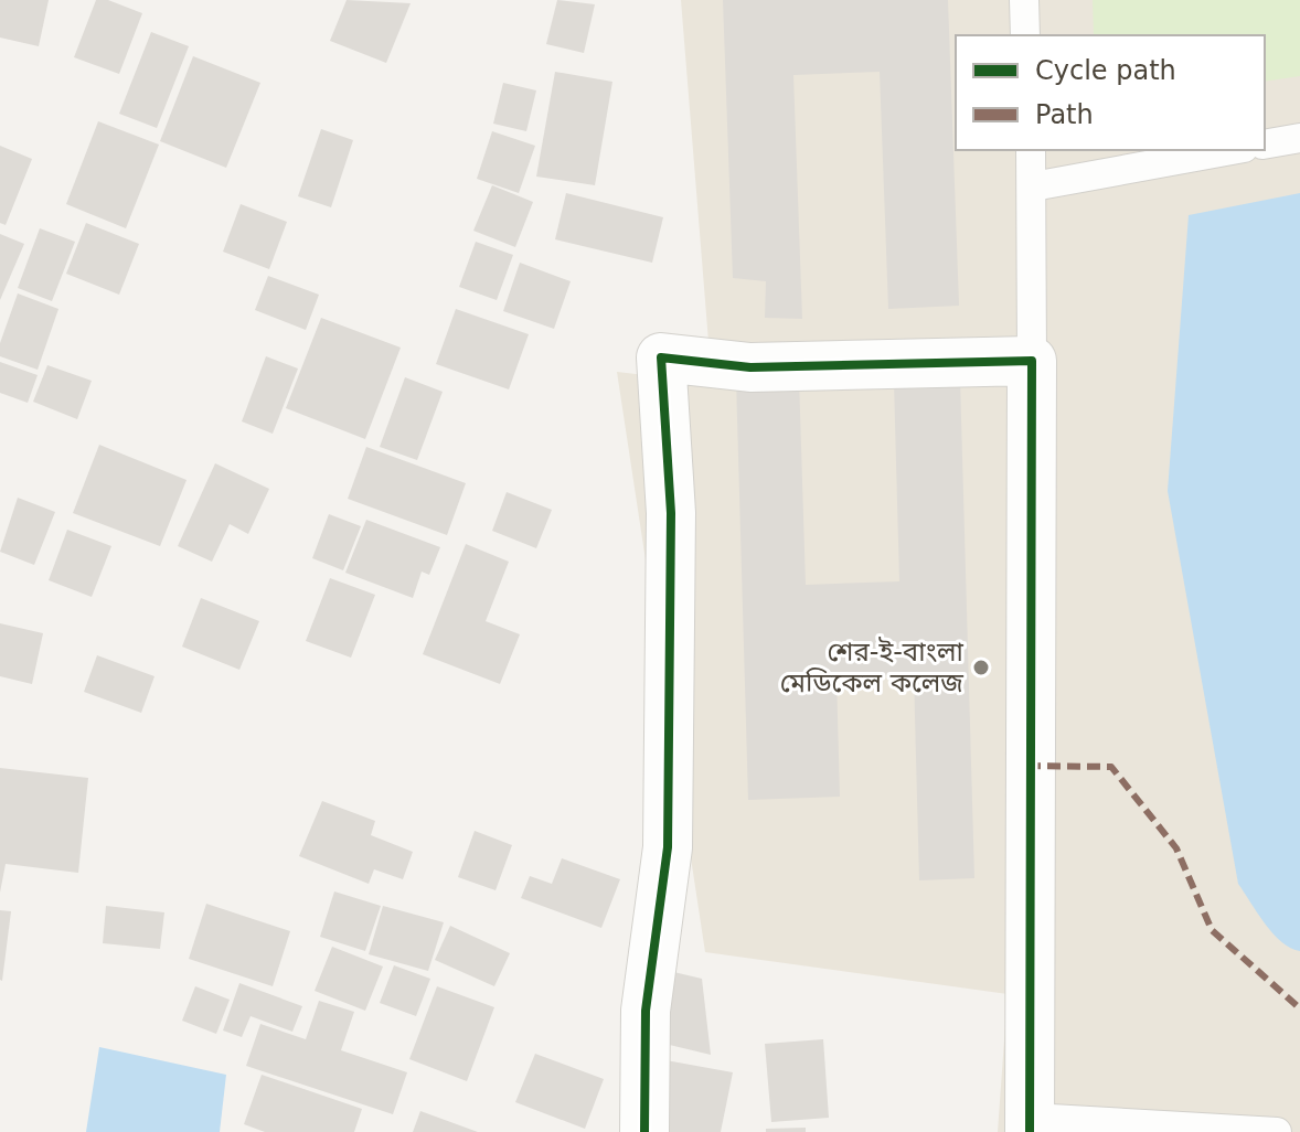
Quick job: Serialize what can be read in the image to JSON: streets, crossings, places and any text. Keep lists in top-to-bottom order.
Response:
{
  "places": ["শের-ই-বাংলা মেডিকেল কলেজ"],
  "legend": ["Cycle path", "Path"]
}
